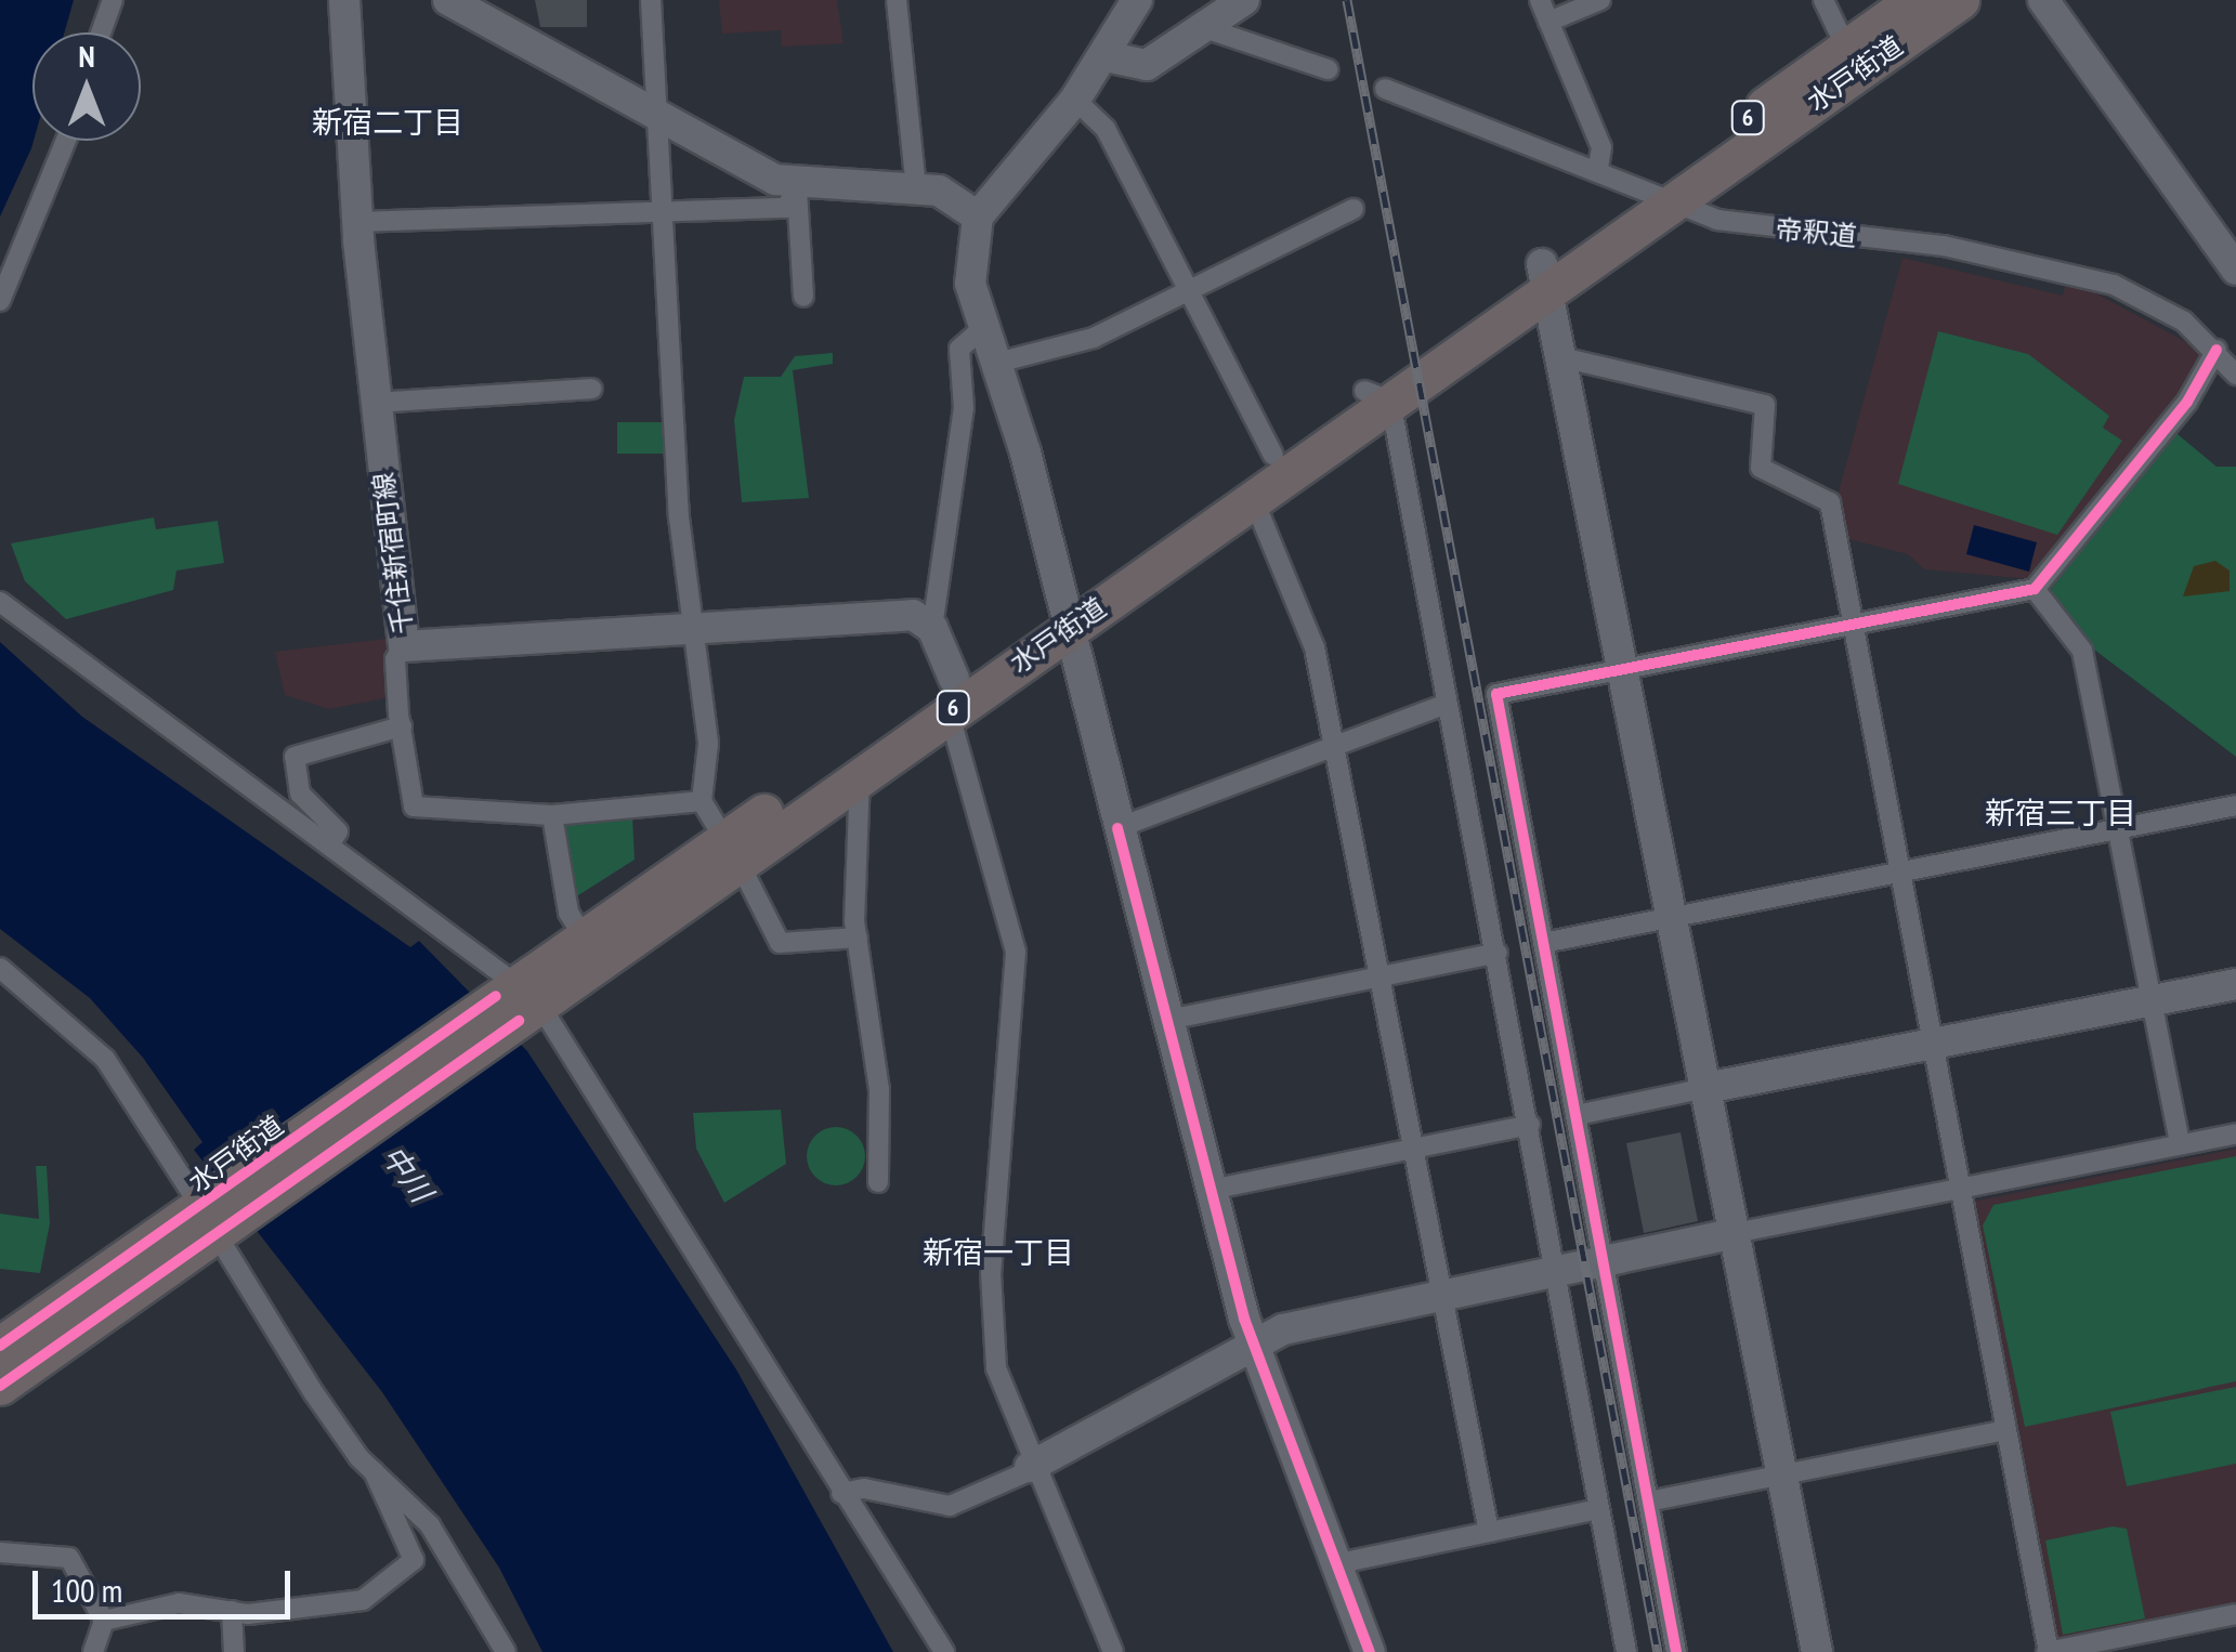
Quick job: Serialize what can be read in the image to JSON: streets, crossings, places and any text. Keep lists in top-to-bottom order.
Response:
{
  "streets": {
    "highway": ["水戸街道", "6"],
    "street": ["帝釈道", "千住新宿町線"]
  },
  "crossings": [
    ["水戸街道", "帝釈道"]
  ],
  "districts": ["新宿二丁目", "新宿三丁目", "新宿一丁目"],
  "water": ["中川"],
  "scale_bar": "100 m",
  "north": "top"
}
